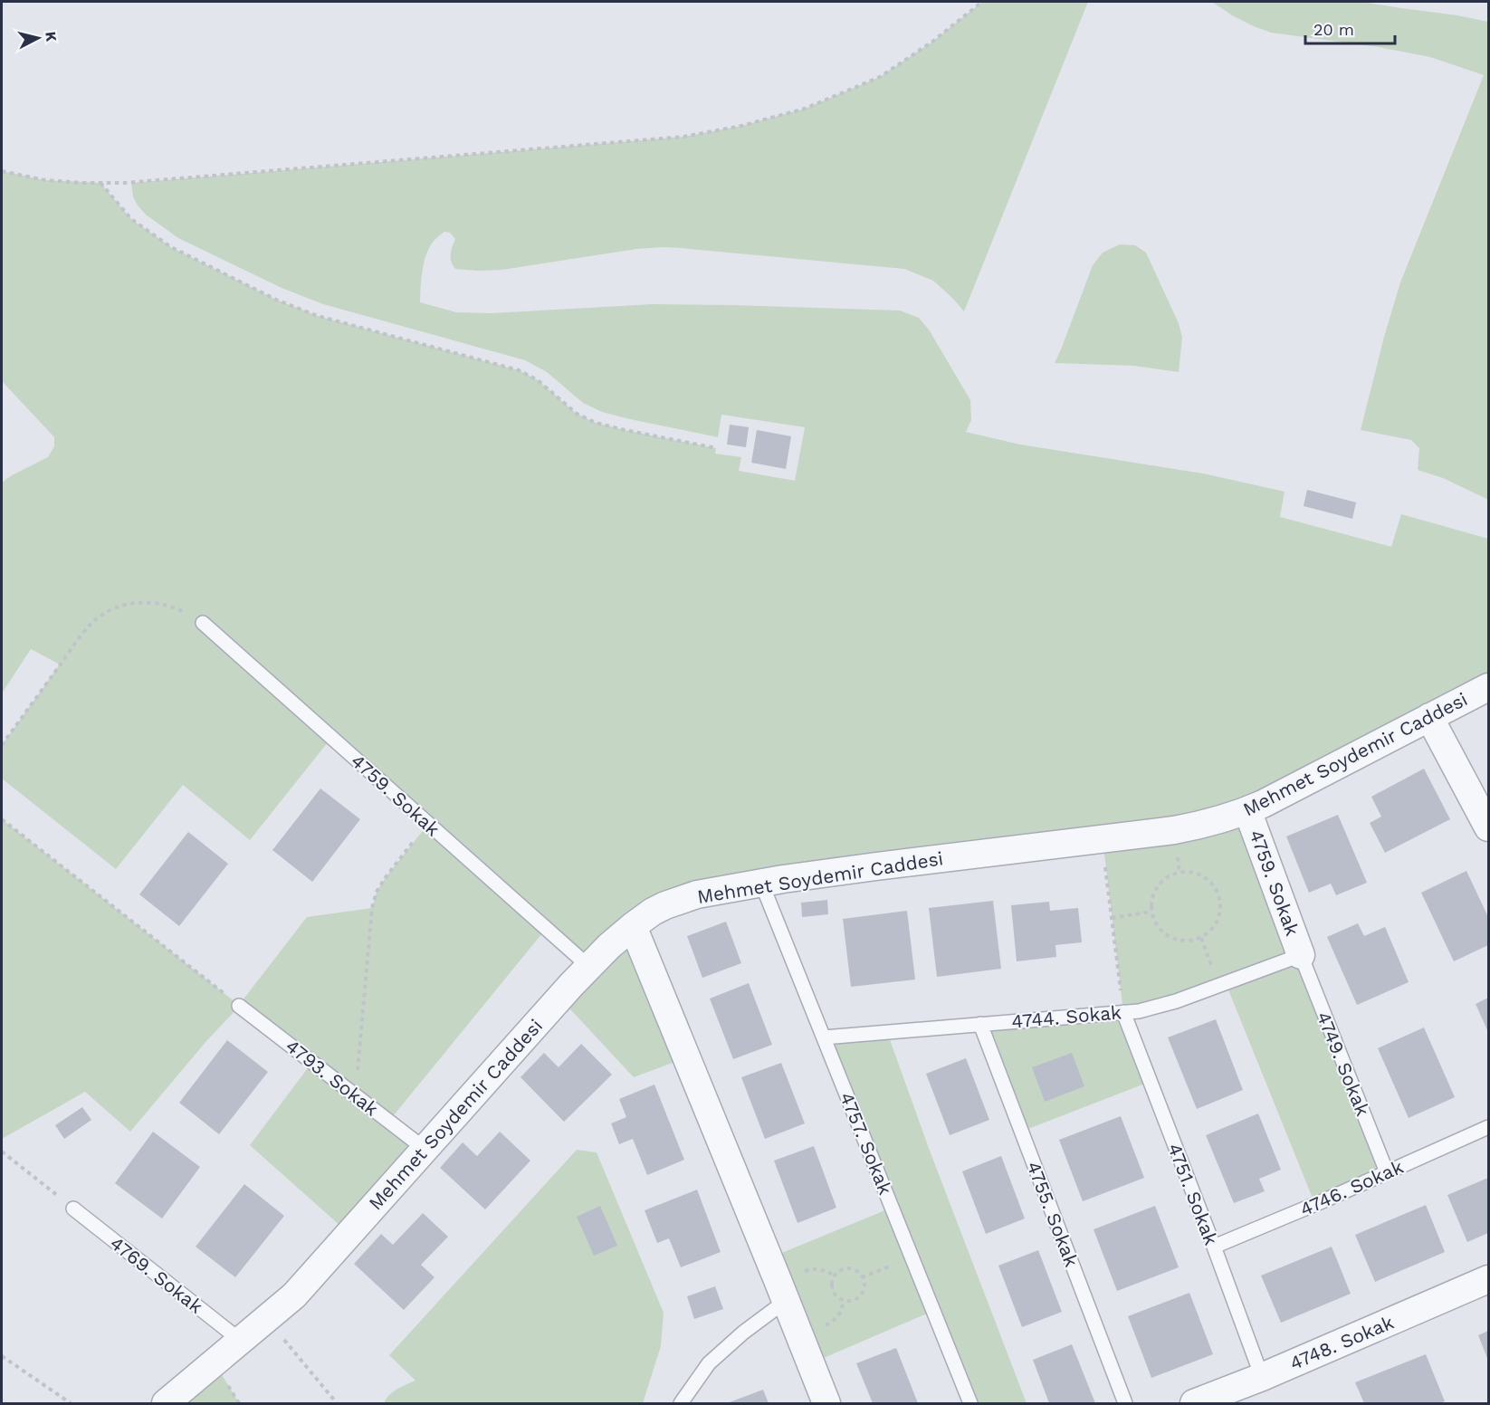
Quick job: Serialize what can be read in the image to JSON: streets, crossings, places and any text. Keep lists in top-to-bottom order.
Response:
{
  "streets": {
    "street": ["Mehmet Soydemir Caddesi", "4759. Sokak", "4748. Sokak"],
    "lane": [
      "4744. Sokak",
      "4749. Sokak",
      "4793. Sokak",
      "4757. Sokak",
      "4746. Sokak",
      "4751. Sokak",
      "4755. Sokak",
      "4769. Sokak"
    ]
  },
  "crossings": [
    ["Mehmet Soydemir Caddesi", "4759. Sokak"],
    ["Mehmet Soydemir Caddesi", "4793. Sokak"],
    ["Mehmet Soydemir Caddesi", "4757. Sokak"],
    ["Mehmet Soydemir Caddesi", "4769. Sokak"],
    ["4759. Sokak", "4744. Sokak"],
    ["4759. Sokak", "4749. Sokak"],
    ["4744. Sokak", "4749. Sokak"],
    ["4744. Sokak", "4757. Sokak"],
    ["4744. Sokak", "4751. Sokak"],
    ["4744. Sokak", "4755. Sokak"],
    ["4749. Sokak", "4746. Sokak"],
    ["4746. Sokak", "4751. Sokak"],
    ["4751. Sokak", "4748. Sokak"]
  ],
  "scale_bar": "20 m",
  "north": "right"
}
